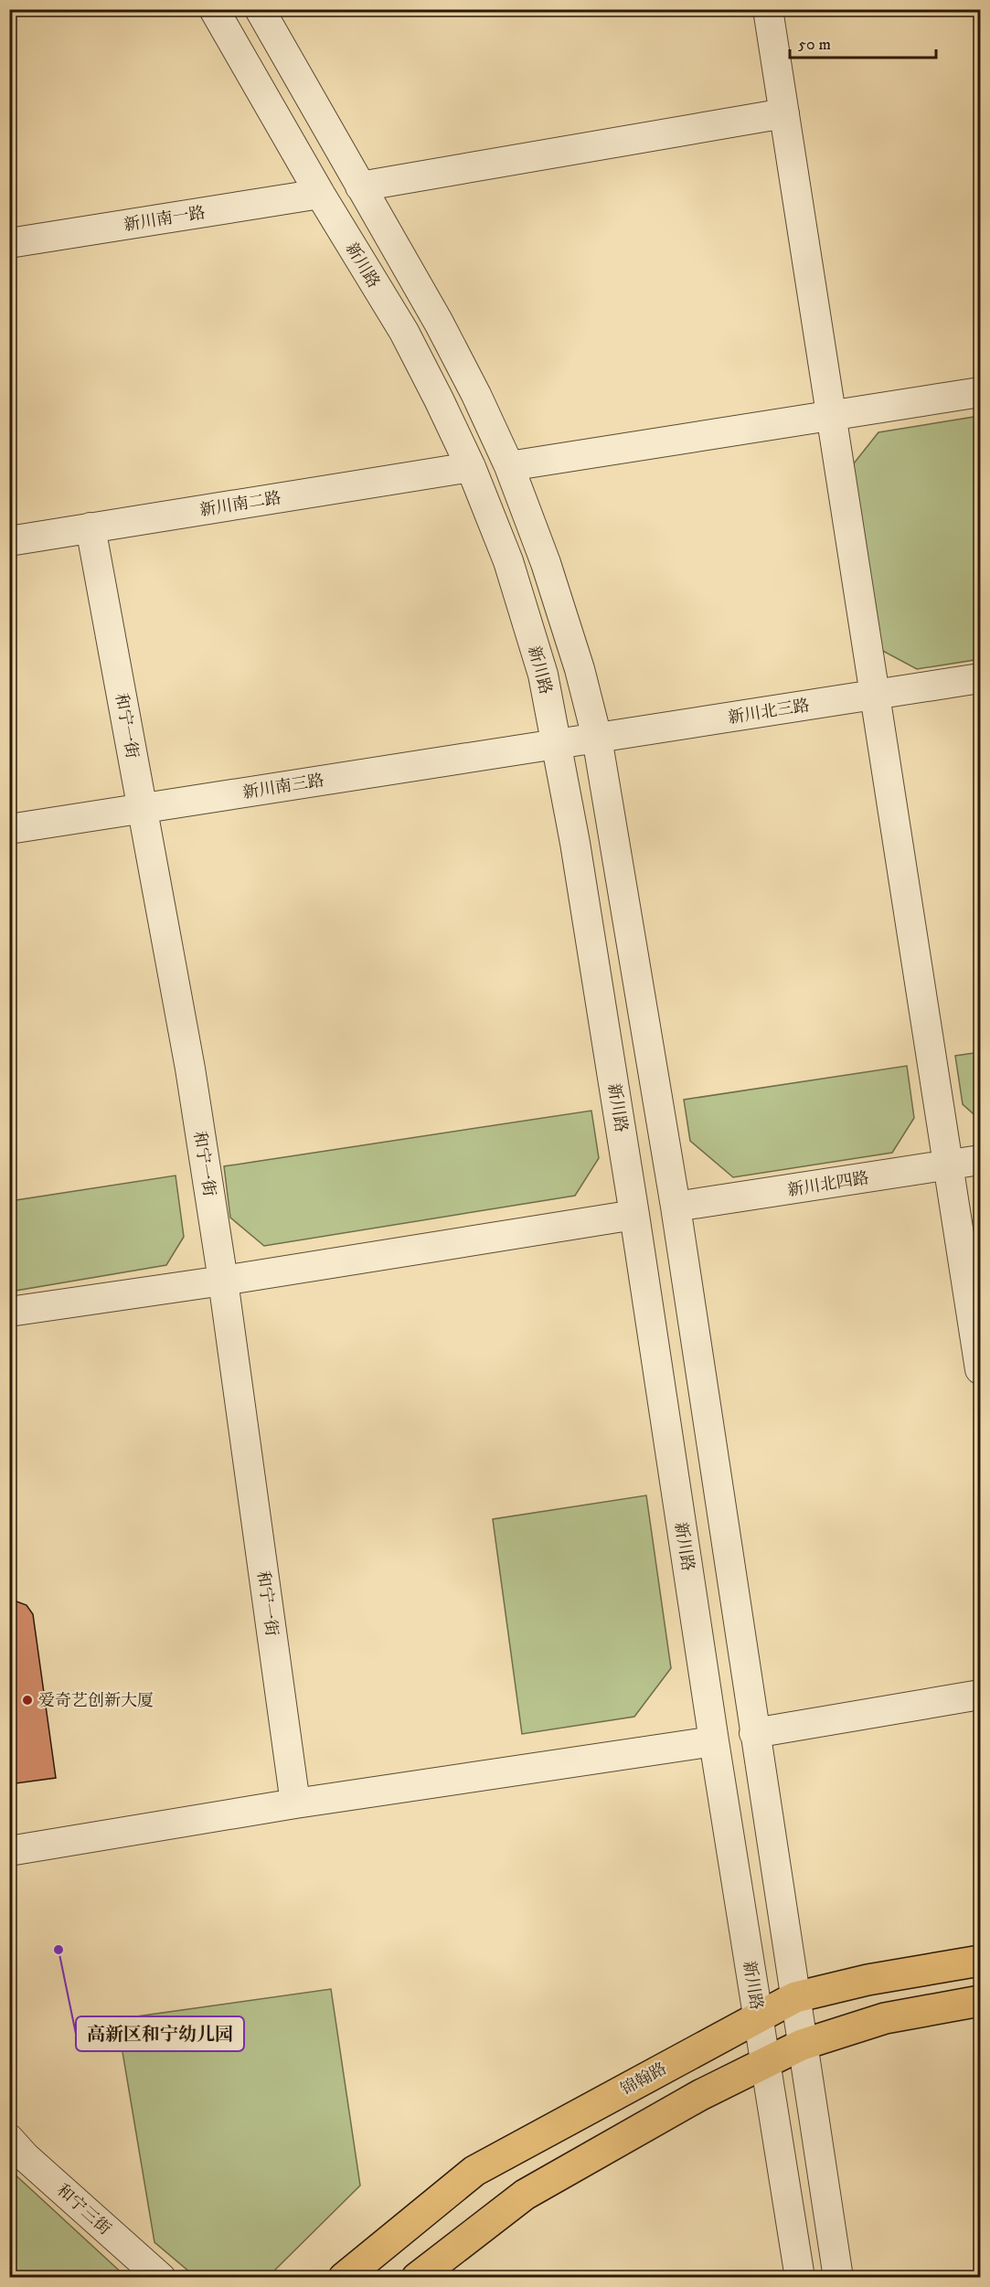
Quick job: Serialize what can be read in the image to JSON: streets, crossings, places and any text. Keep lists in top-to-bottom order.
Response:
{
  "streets": {
    "main road": ["锦翰路"],
    "street": [
      "新川南一路",
      "新川路",
      "新川南二路",
      "新川北三路",
      "和宁一街",
      "新川南三路",
      "新川北四路",
      "和宁三街"
    ]
  },
  "crossings": [
    ["新川南一路", "新川路"],
    ["新川路", "新川南二路"],
    ["新川路", "新川北三路"],
    ["新川路", "新川南三路"],
    ["新川路", "锦翰路"],
    ["新川南二路", "和宁一街"],
    ["新川北三路", "新川南三路"],
    ["和宁一街", "新川南三路"]
  ],
  "places": ["爱奇艺创新大厦", "高新区和宁幼儿园"],
  "scale_bar": "50 m"
}
